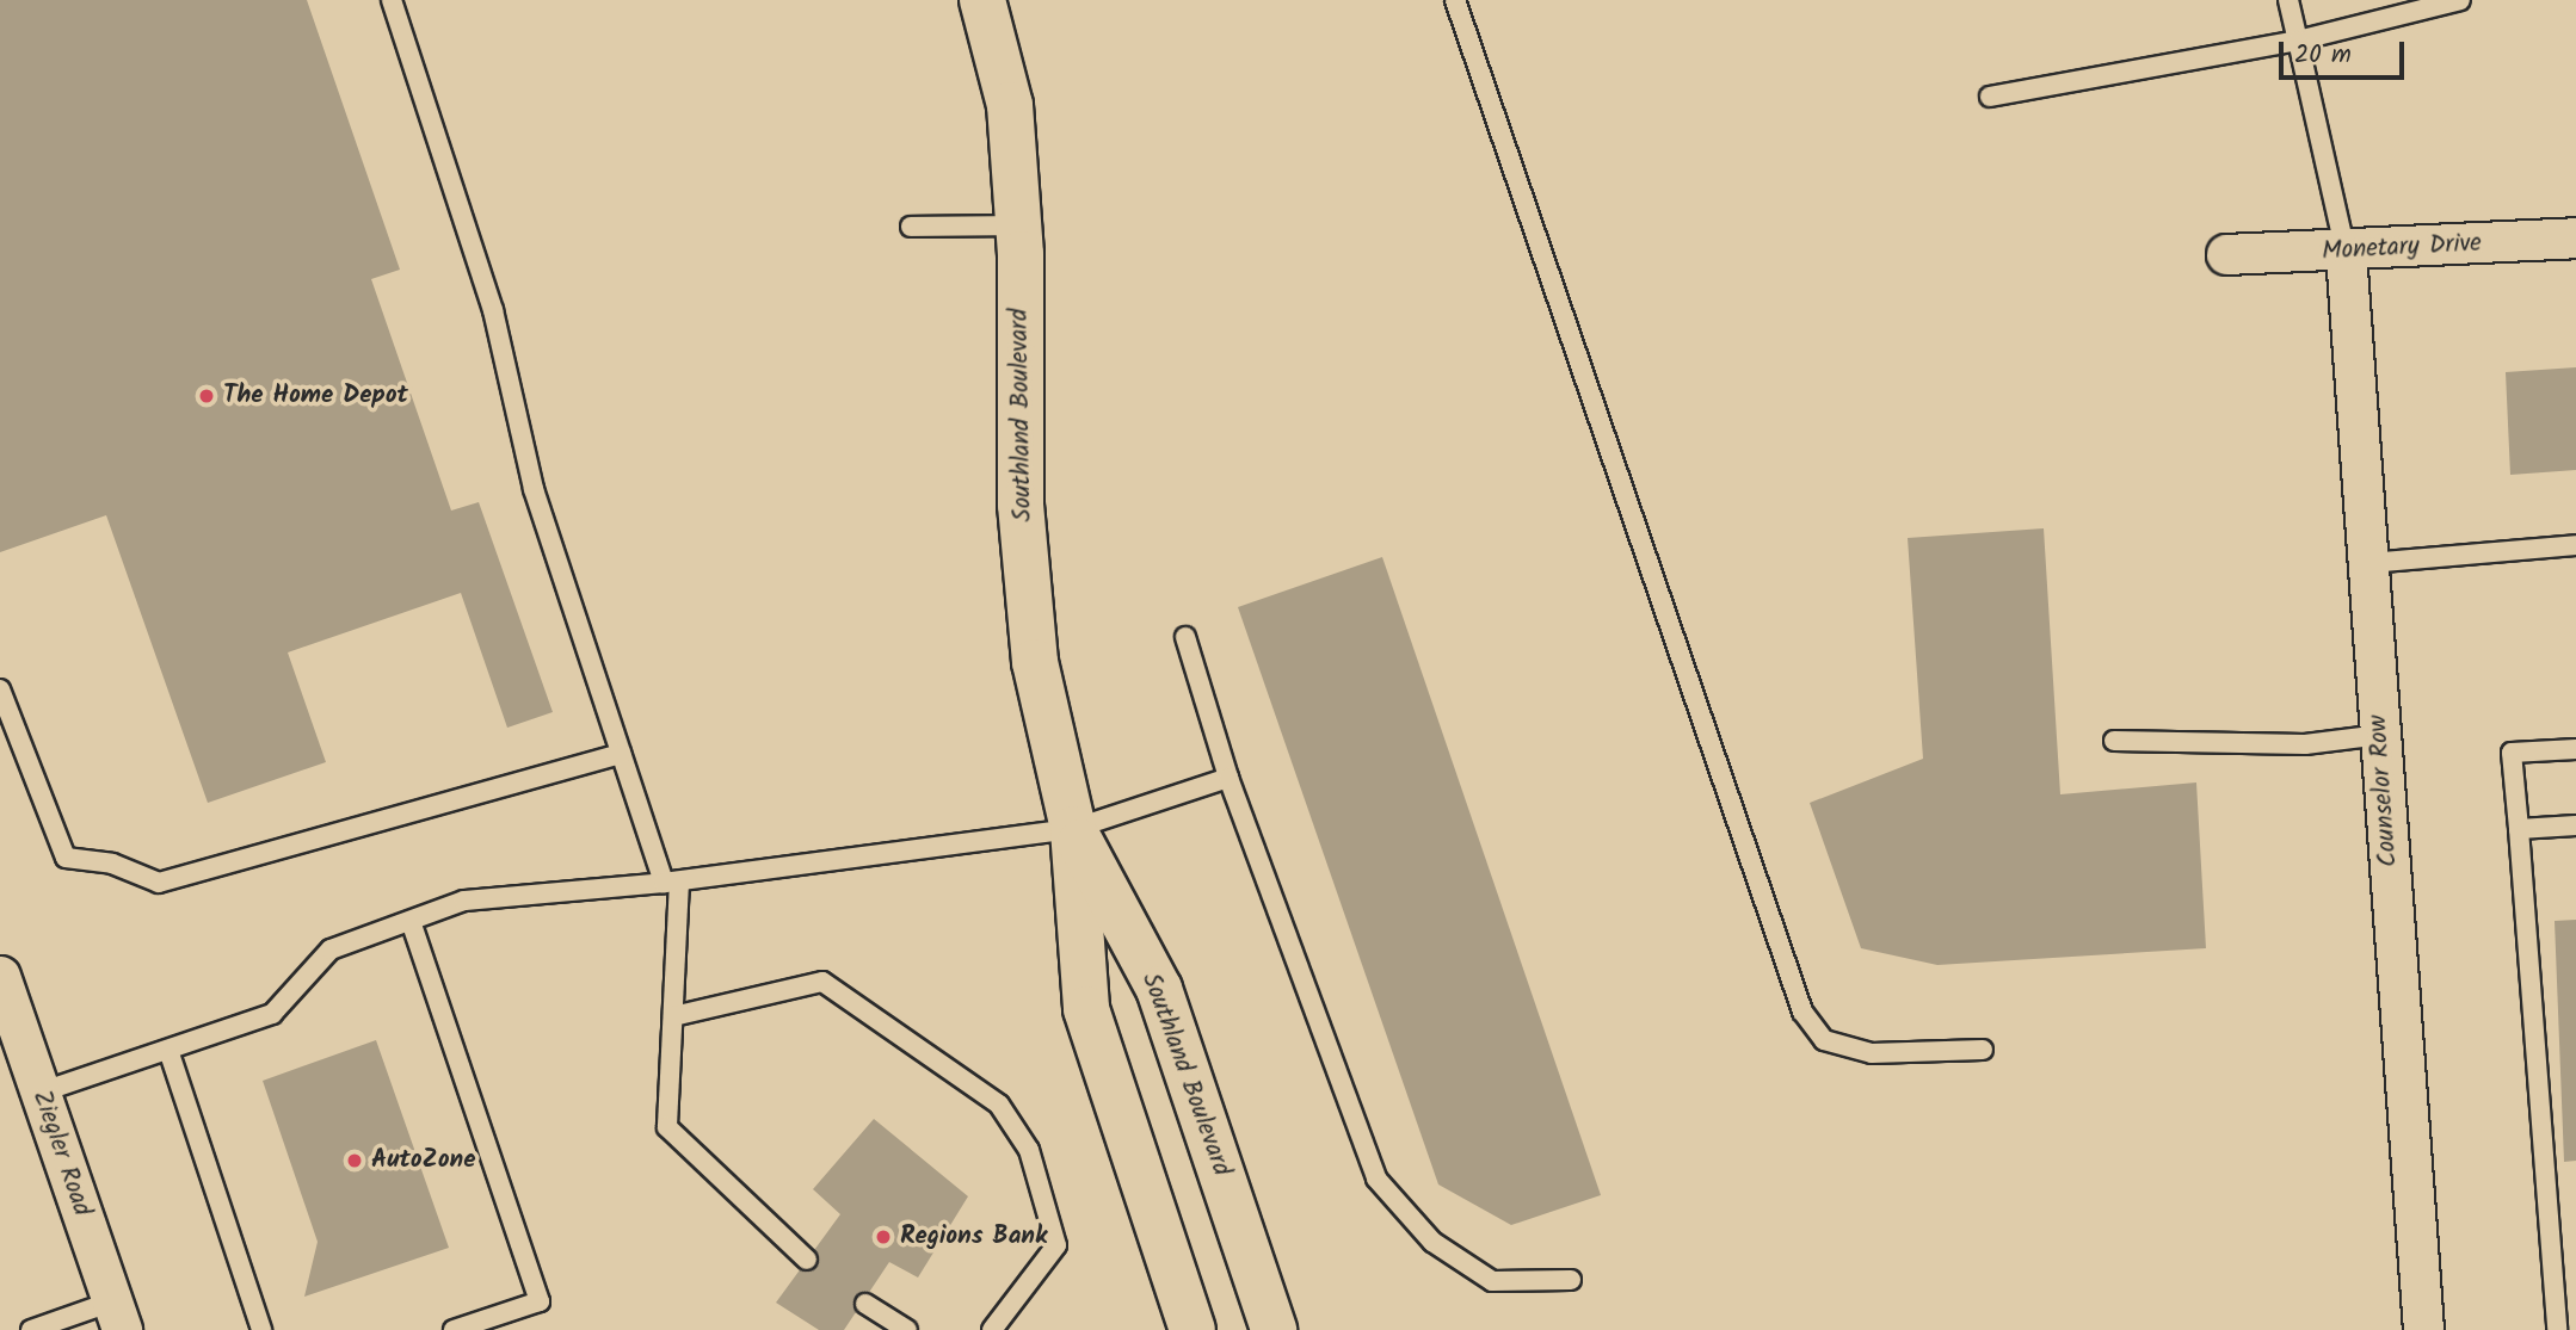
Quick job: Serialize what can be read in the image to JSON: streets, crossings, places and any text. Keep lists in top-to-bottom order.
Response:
{
  "streets": {
    "street": [
      "Monetary Drive",
      "Southland Boulevard",
      "Counselor Row",
      "Ziegler Road"
    ]
  },
  "crossings": [
    ["Monetary Drive", "Counselor Row"]
  ],
  "places": ["The Home Depot", "AutoZone", "Regions Bank"],
  "scale_bar": "20 m"
}
